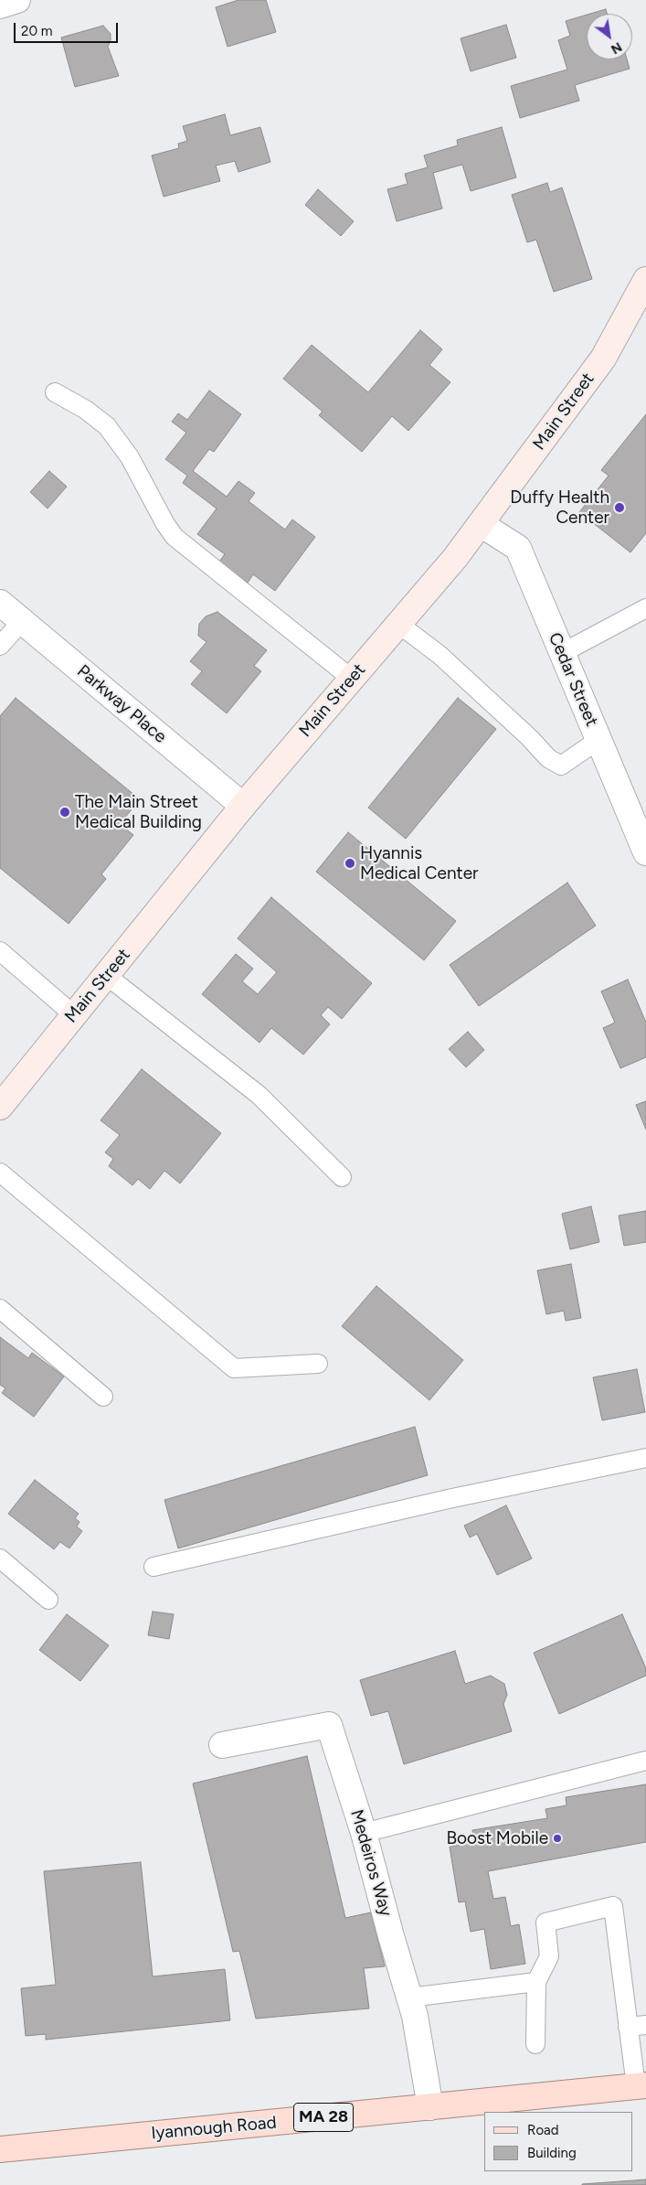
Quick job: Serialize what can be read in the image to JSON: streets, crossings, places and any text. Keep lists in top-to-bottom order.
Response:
{
  "streets": {
    "main road": ["Main Street", "MA 28", "Iyannough Road"],
    "street": ["Cedar Street", "Parkway Place", "Medeiros Way"]
  },
  "crossings": [
    ["Main Street", "Cedar Street"],
    ["Main Street", "Parkway Place"],
    ["Medeiros Way", "Iyannough Road"]
  ],
  "places": [
    "Duffy Health Center",
    "The Main Street Medical Building",
    "Hyannis Medical Center",
    "Boost Mobile"
  ],
  "legend": ["Road", "Building"],
  "scale_bar": "20 m",
  "north": "bottom right"
}
